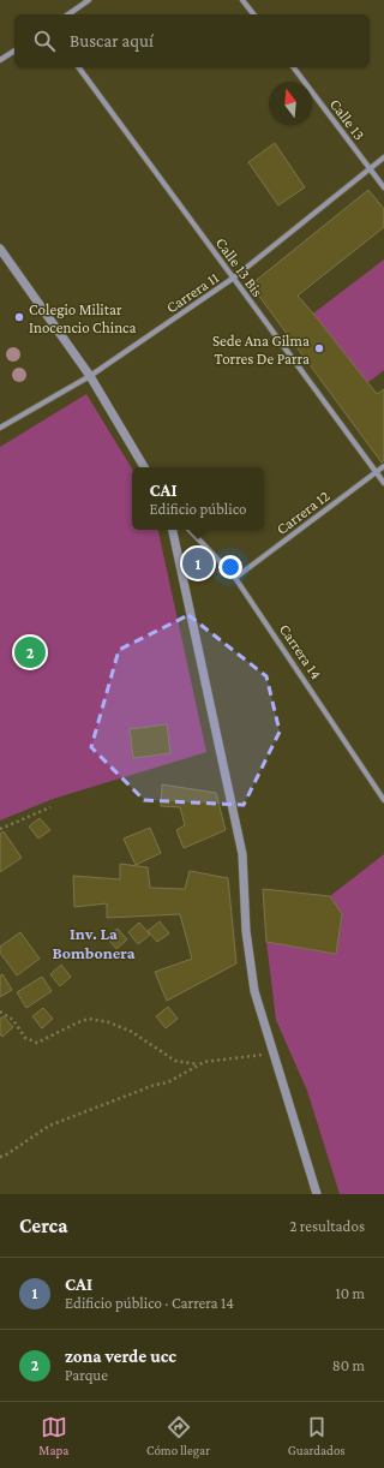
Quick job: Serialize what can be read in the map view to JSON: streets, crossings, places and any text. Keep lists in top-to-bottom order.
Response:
{
  "streets": {
    "street": [
      "Calle 13",
      "Calle 13 Bis",
      "Carrera 11",
      "Carrera 12",
      "Carrera 14"
    ]
  },
  "crossings": [
    ["Calle 13", "Carrera 11"],
    ["Calle 13 Bis", "Carrera 11"],
    ["Calle 13 Bis", "Carrera 12"],
    ["Carrera 12", "Carrera 14"]
  ],
  "districts": ["Inv. La Bombonera"],
  "places": ["Colegio Militar Inocencio Chinca", "Sede Ana Gilma Torres De Parra"],
  "north": "top",
  "page": {
    "search": "Buscar aquí",
    "popup": ["CAI", "Edificio público"],
    "pins": ["1", "2"],
    "heading": ["Cerca", "2 resultados"],
    "list": [
      {
        "mark": "1",
        "name": "CAI",
        "note": "Edificio público · Carrera 14",
        "value": "10 m"
      },
      {
        "mark": "2",
        "name": "zona verde ucc",
        "note": "Parque",
        "value": "80 m"
      }
    ],
    "nav": ["Mapa", "Cómo llegar", "Guardados"]
  }
}
